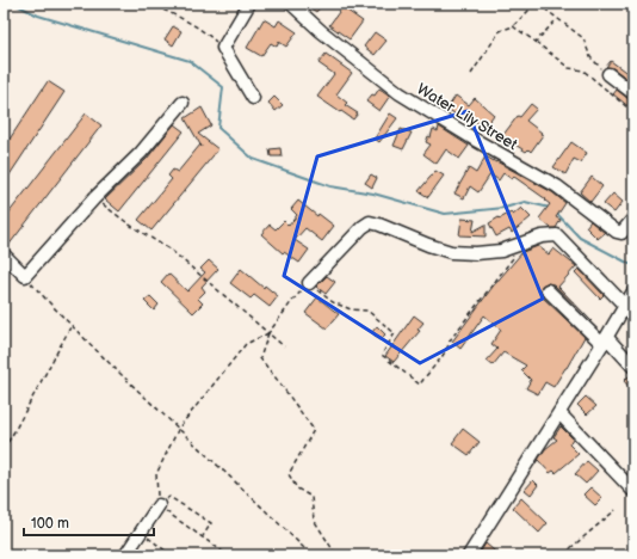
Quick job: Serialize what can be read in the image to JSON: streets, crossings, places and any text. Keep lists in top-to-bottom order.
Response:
{
  "streets": {
    "street": ["Water Lily Street"]
  },
  "scale_bar": "100 m"
}
